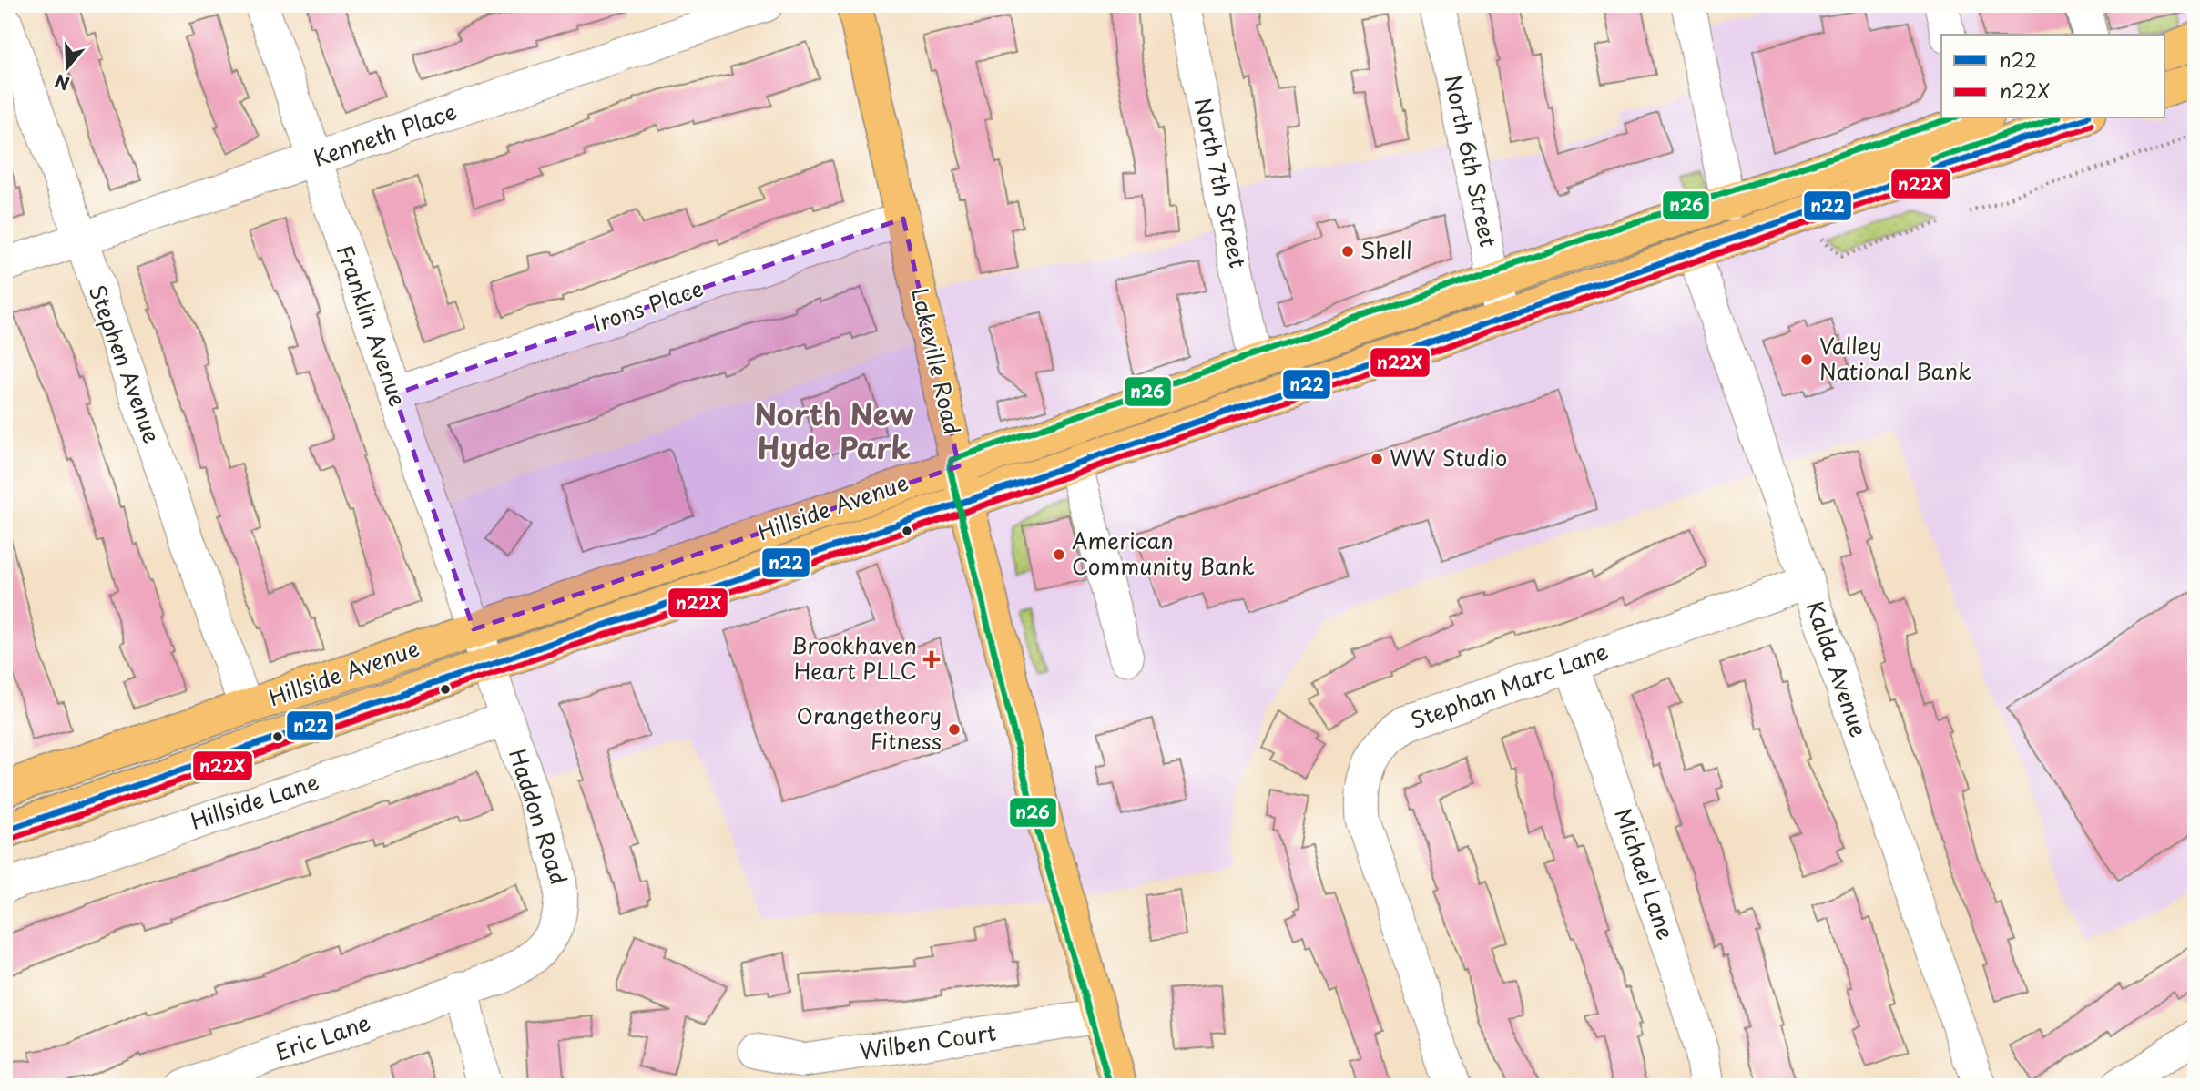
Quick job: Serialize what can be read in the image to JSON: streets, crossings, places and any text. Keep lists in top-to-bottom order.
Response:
{
  "streets": {
    "main road": ["Lakeville Road", "Hillside Avenue"],
    "street": [
      "Kenneth Place",
      "North 6th Street",
      "North 7th Street",
      "Irons Place",
      "Franklin Avenue",
      "Stephen Avenue",
      "Kalda Avenue",
      "Stephan Marc Lane",
      "Hillside Lane",
      "Haddon Road",
      "Michael Lane",
      "Eric Lane",
      "Wilben Court"
    ]
  },
  "crossings": [
    ["Kenneth Place", "Franklin Avenue"],
    ["Kenneth Place", "Stephen Avenue"],
    ["North 6th Street", "Hillside Avenue"],
    ["North 7th Street", "Hillside Avenue"],
    ["Irons Place", "Franklin Avenue"],
    ["Irons Place", "Lakeville Road"],
    ["Franklin Avenue", "Hillside Avenue"],
    ["Franklin Avenue", "Haddon Road"],
    ["Lakeville Road", "Hillside Avenue"],
    ["Lakeville Road", "Wilben Court"],
    ["Stephen Avenue", "Hillside Avenue"],
    ["Hillside Avenue", "Kalda Avenue"],
    ["Hillside Avenue", "Haddon Road"],
    ["Kalda Avenue", "Stephan Marc Lane"],
    ["Stephan Marc Lane", "Michael Lane"],
    ["Hillside Lane", "Haddon Road"],
    ["Haddon Road", "Eric Lane"]
  ],
  "districts": ["North New Hyde Park"],
  "places": {
    "other": [
      "Shell",
      "Valley National Bank",
      "WW Studio",
      "American Community Bank",
      "Orangetheory Fitness"
    ],
    "health": ["Brookhaven Heart PLLC"]
  },
  "lines": ["transit line n22", "transit line n26", "transit line n22X"],
  "legend": ["n22", "n22X"],
  "north": "bottom"
}
